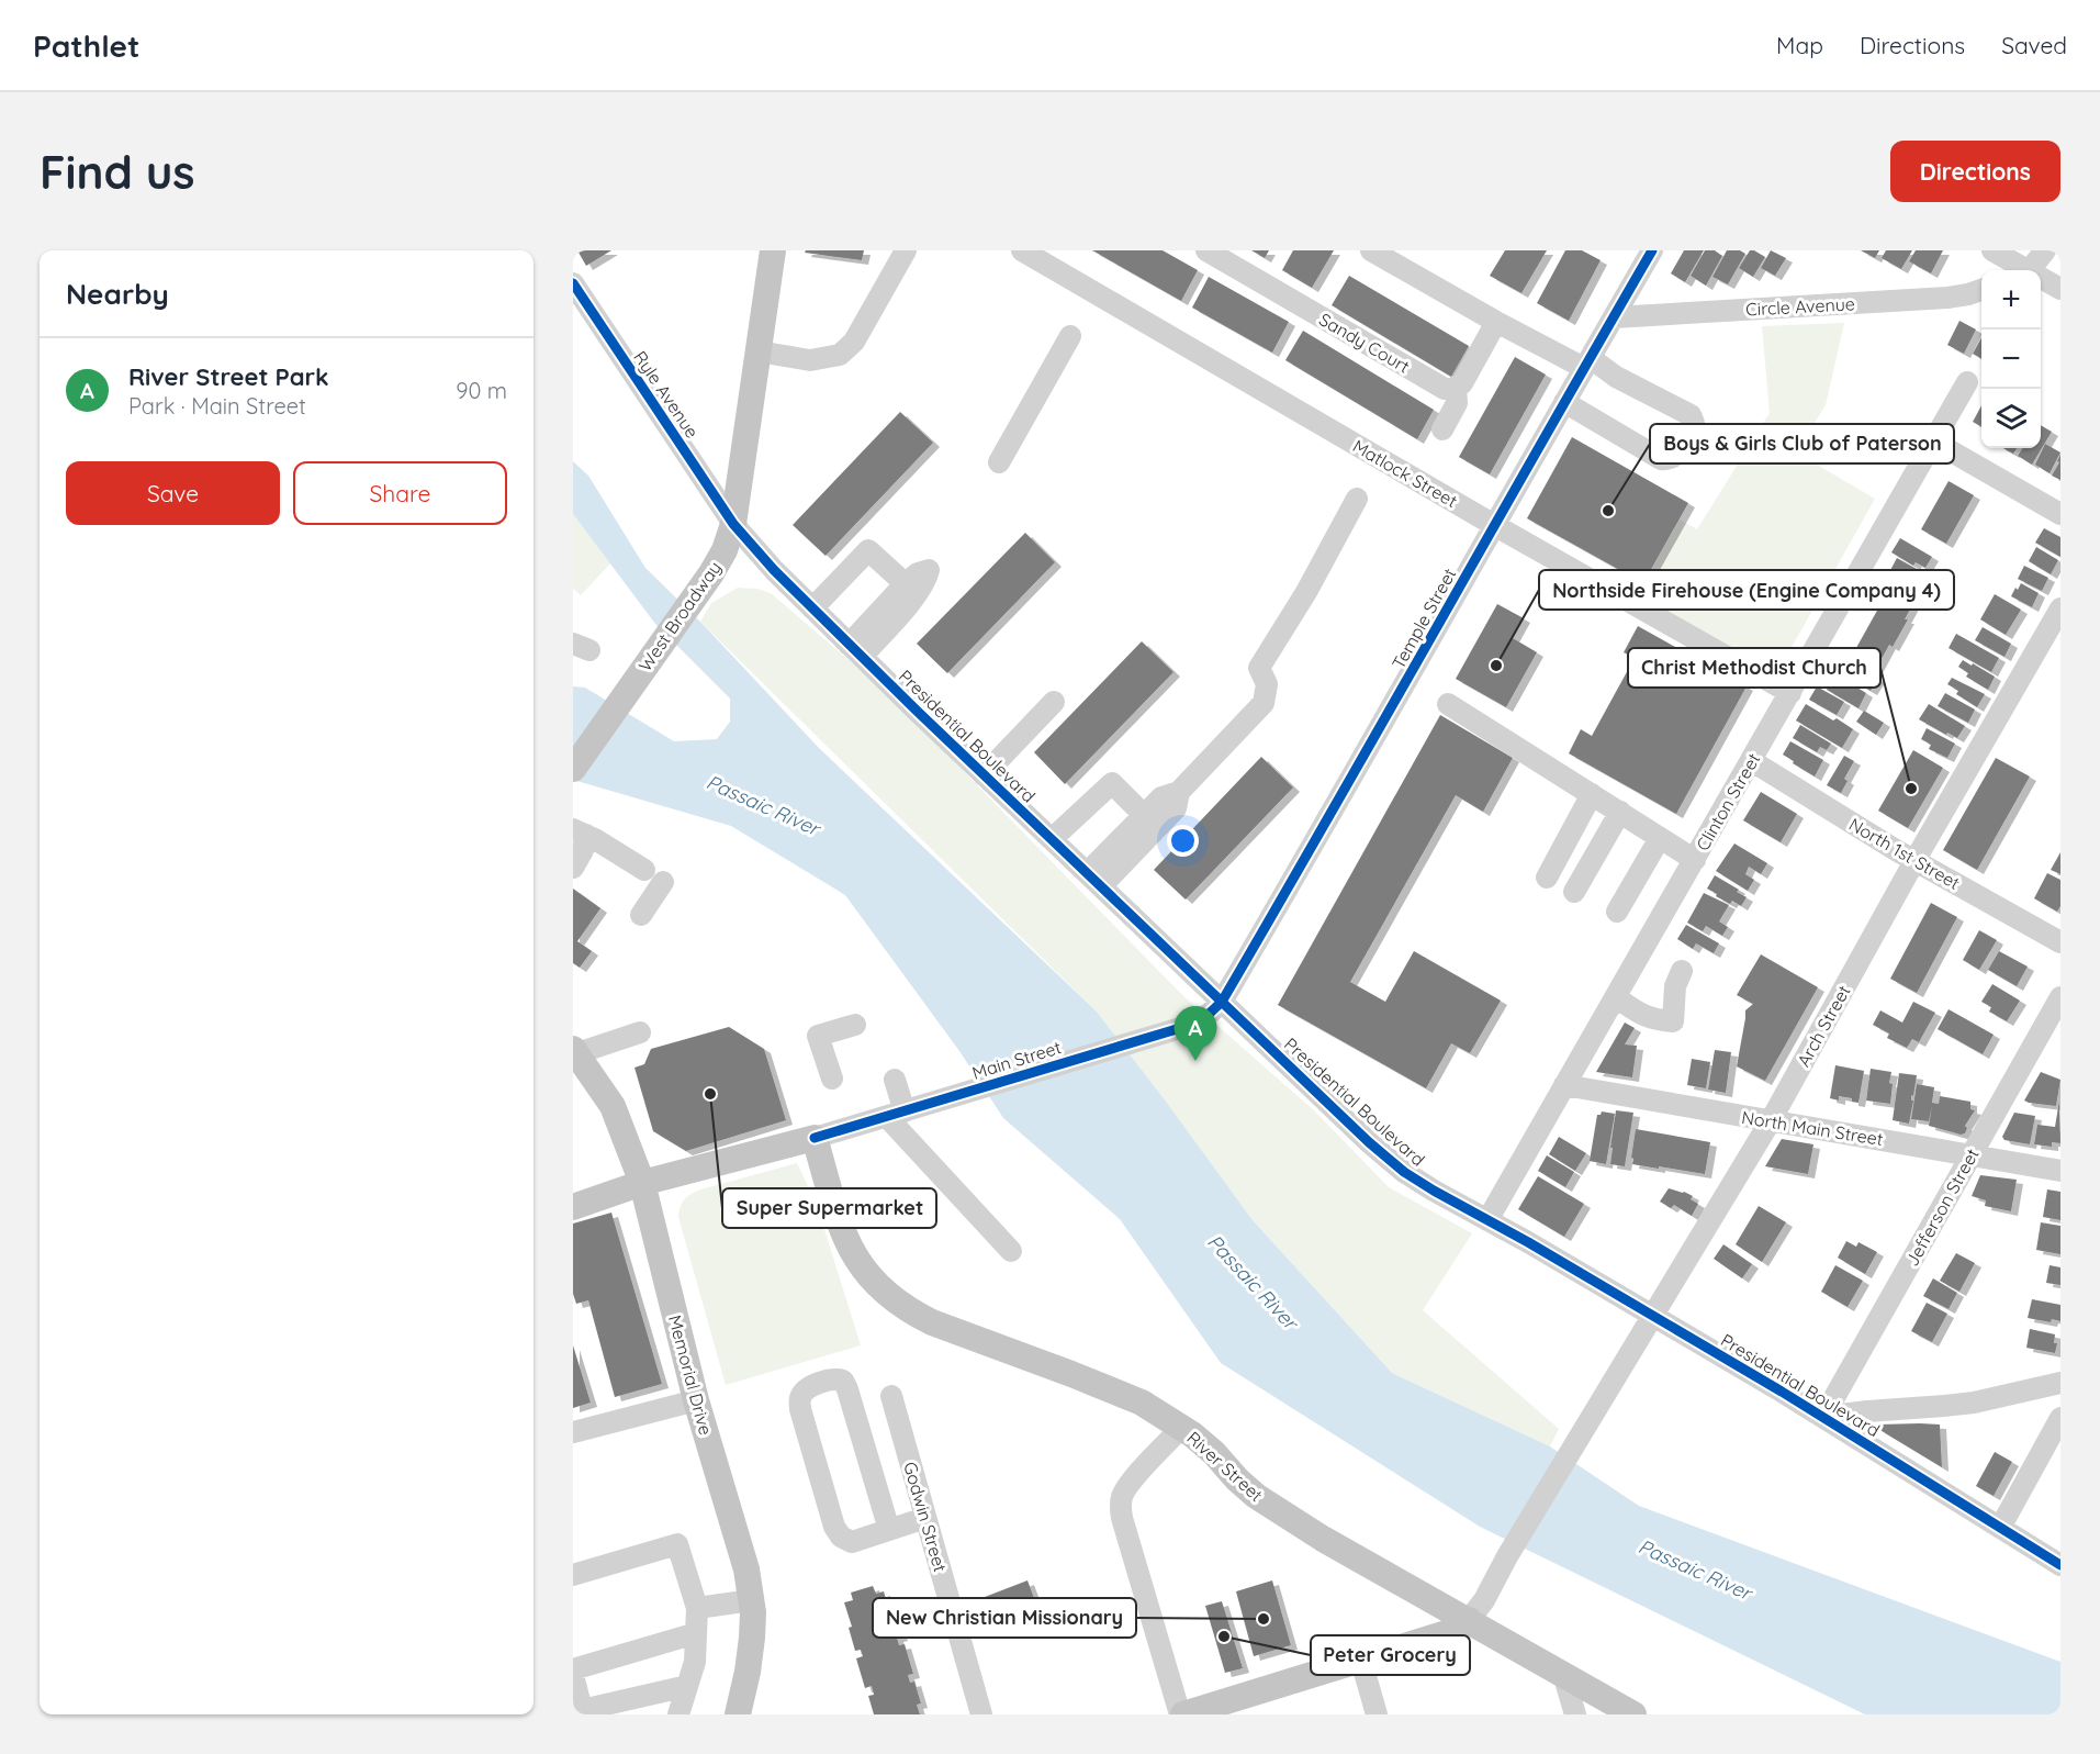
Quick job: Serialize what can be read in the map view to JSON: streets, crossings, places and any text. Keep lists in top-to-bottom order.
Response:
{
  "streets": {
    "main road": [
      "West Broadway",
      "Main Street",
      "Memorial Drive",
      "River Street"
    ],
    "street": [
      "Circle Avenue",
      "Sandy Court",
      "Ryle Avenue",
      "Matlock Street",
      "Temple Street",
      "Presidential Boulevard",
      "Clinton Street",
      "North 1st Street",
      "Arch Street",
      "North Main Street",
      "Jefferson Street",
      "Godwin Street"
    ]
  },
  "crossings": [
    ["Circle Avenue", "Temple Street"],
    ["Ryle Avenue", "West Broadway"],
    ["Ryle Avenue", "Presidential Boulevard"],
    ["Matlock Street", "Temple Street"],
    ["Matlock Street", "Clinton Street"],
    ["West Broadway", "Presidential Boulevard"],
    ["Temple Street", "Presidential Boulevard"],
    ["Temple Street", "Main Street"],
    ["Presidential Boulevard", "Clinton Street"],
    ["Presidential Boulevard", "Arch Street"],
    ["Presidential Boulevard", "Main Street"],
    ["Presidential Boulevard", "Jefferson Street"],
    ["Clinton Street", "North 1st Street"],
    ["Clinton Street", "North Main Street"],
    ["North 1st Street", "Arch Street"],
    ["Arch Street", "North Main Street"],
    ["Arch Street", "River Street"],
    ["Main Street", "Memorial Drive"],
    ["Main Street", "River Street"],
    ["North Main Street", "Jefferson Street"]
  ],
  "water": ["Passaic River"],
  "places": [
    "Boys & Girls Club of Paterson",
    "Northside Firehouse (Engine Company 4)",
    "Christ Methodist Church",
    "Super Supermarket",
    "New Christian Missionary",
    "Peter Grocery"
  ],
  "page": {
    "header": "Pathlet",
    "nav": ["Map", "Directions", "Saved"],
    "buttons": [
      "Directions",
      ["Save", "Share"]
    ],
    "title": "Find us",
    "heading": "Nearby",
    "map_buttons": ["+", "−"],
    "list": [
      {
        "mark": "A",
        "name": "River Street Park",
        "note": "Park · Main Street",
        "value": "90 m"
      }
    ],
    "pins": "A"
  }
}
